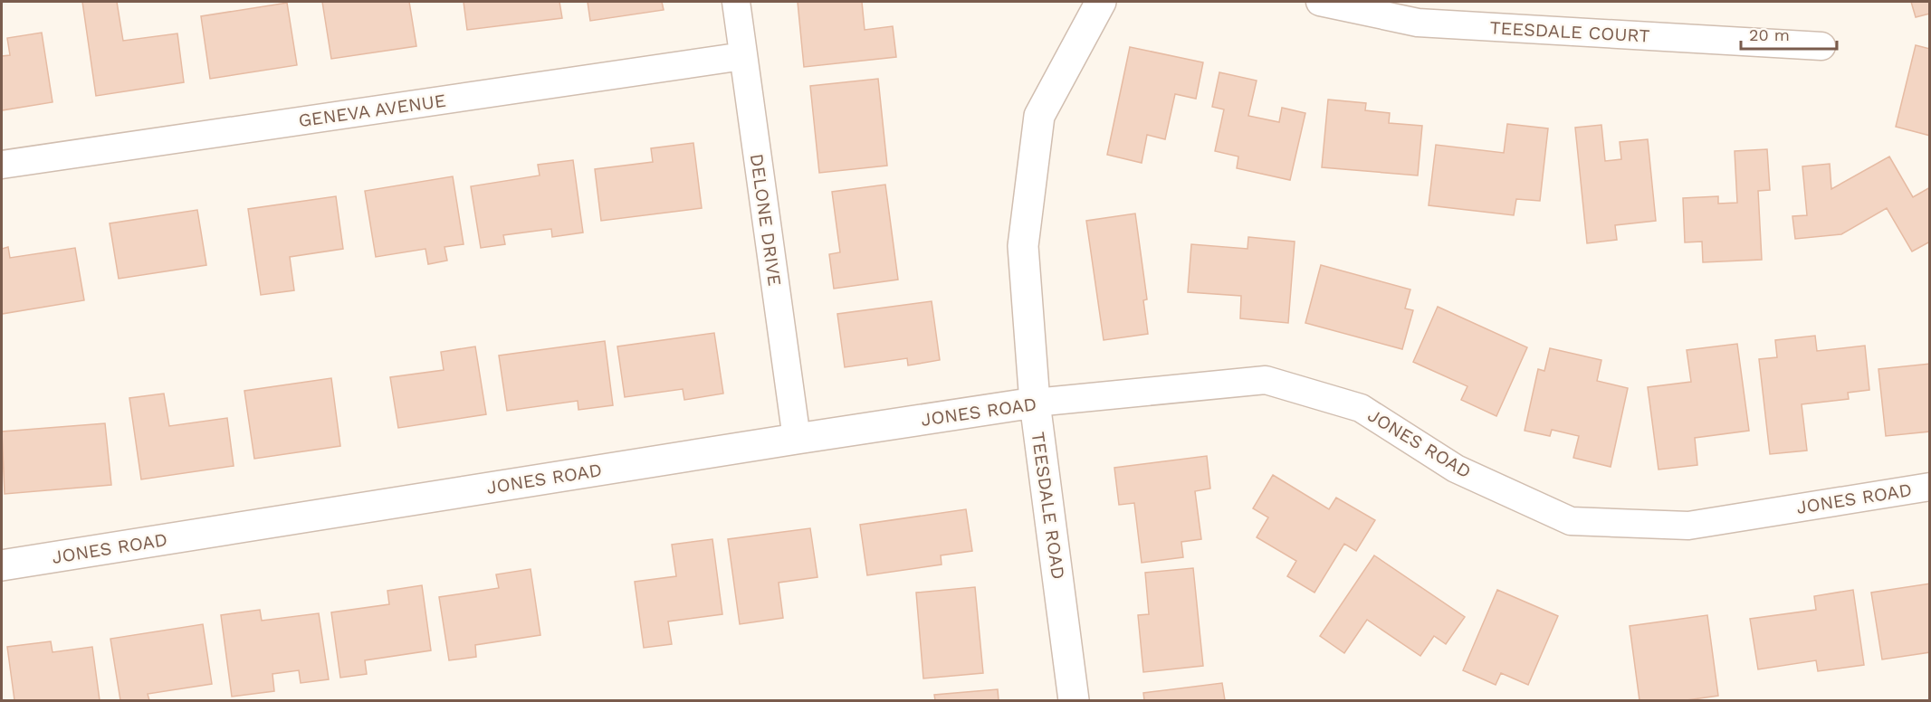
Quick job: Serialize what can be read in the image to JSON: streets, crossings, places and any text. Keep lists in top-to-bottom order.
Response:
{
  "streets": {
    "street": [
      "TEESDALE COURT",
      "GENEVA AVENUE",
      "DELONE DRIVE",
      "JONES ROAD",
      "TEESDALE ROAD"
    ]
  },
  "crossings": [
    ["GENEVA AVENUE", "DELONE DRIVE"],
    ["DELONE DRIVE", "JONES ROAD"],
    ["JONES ROAD", "TEESDALE ROAD"]
  ],
  "scale_bar": "20 m"
}
